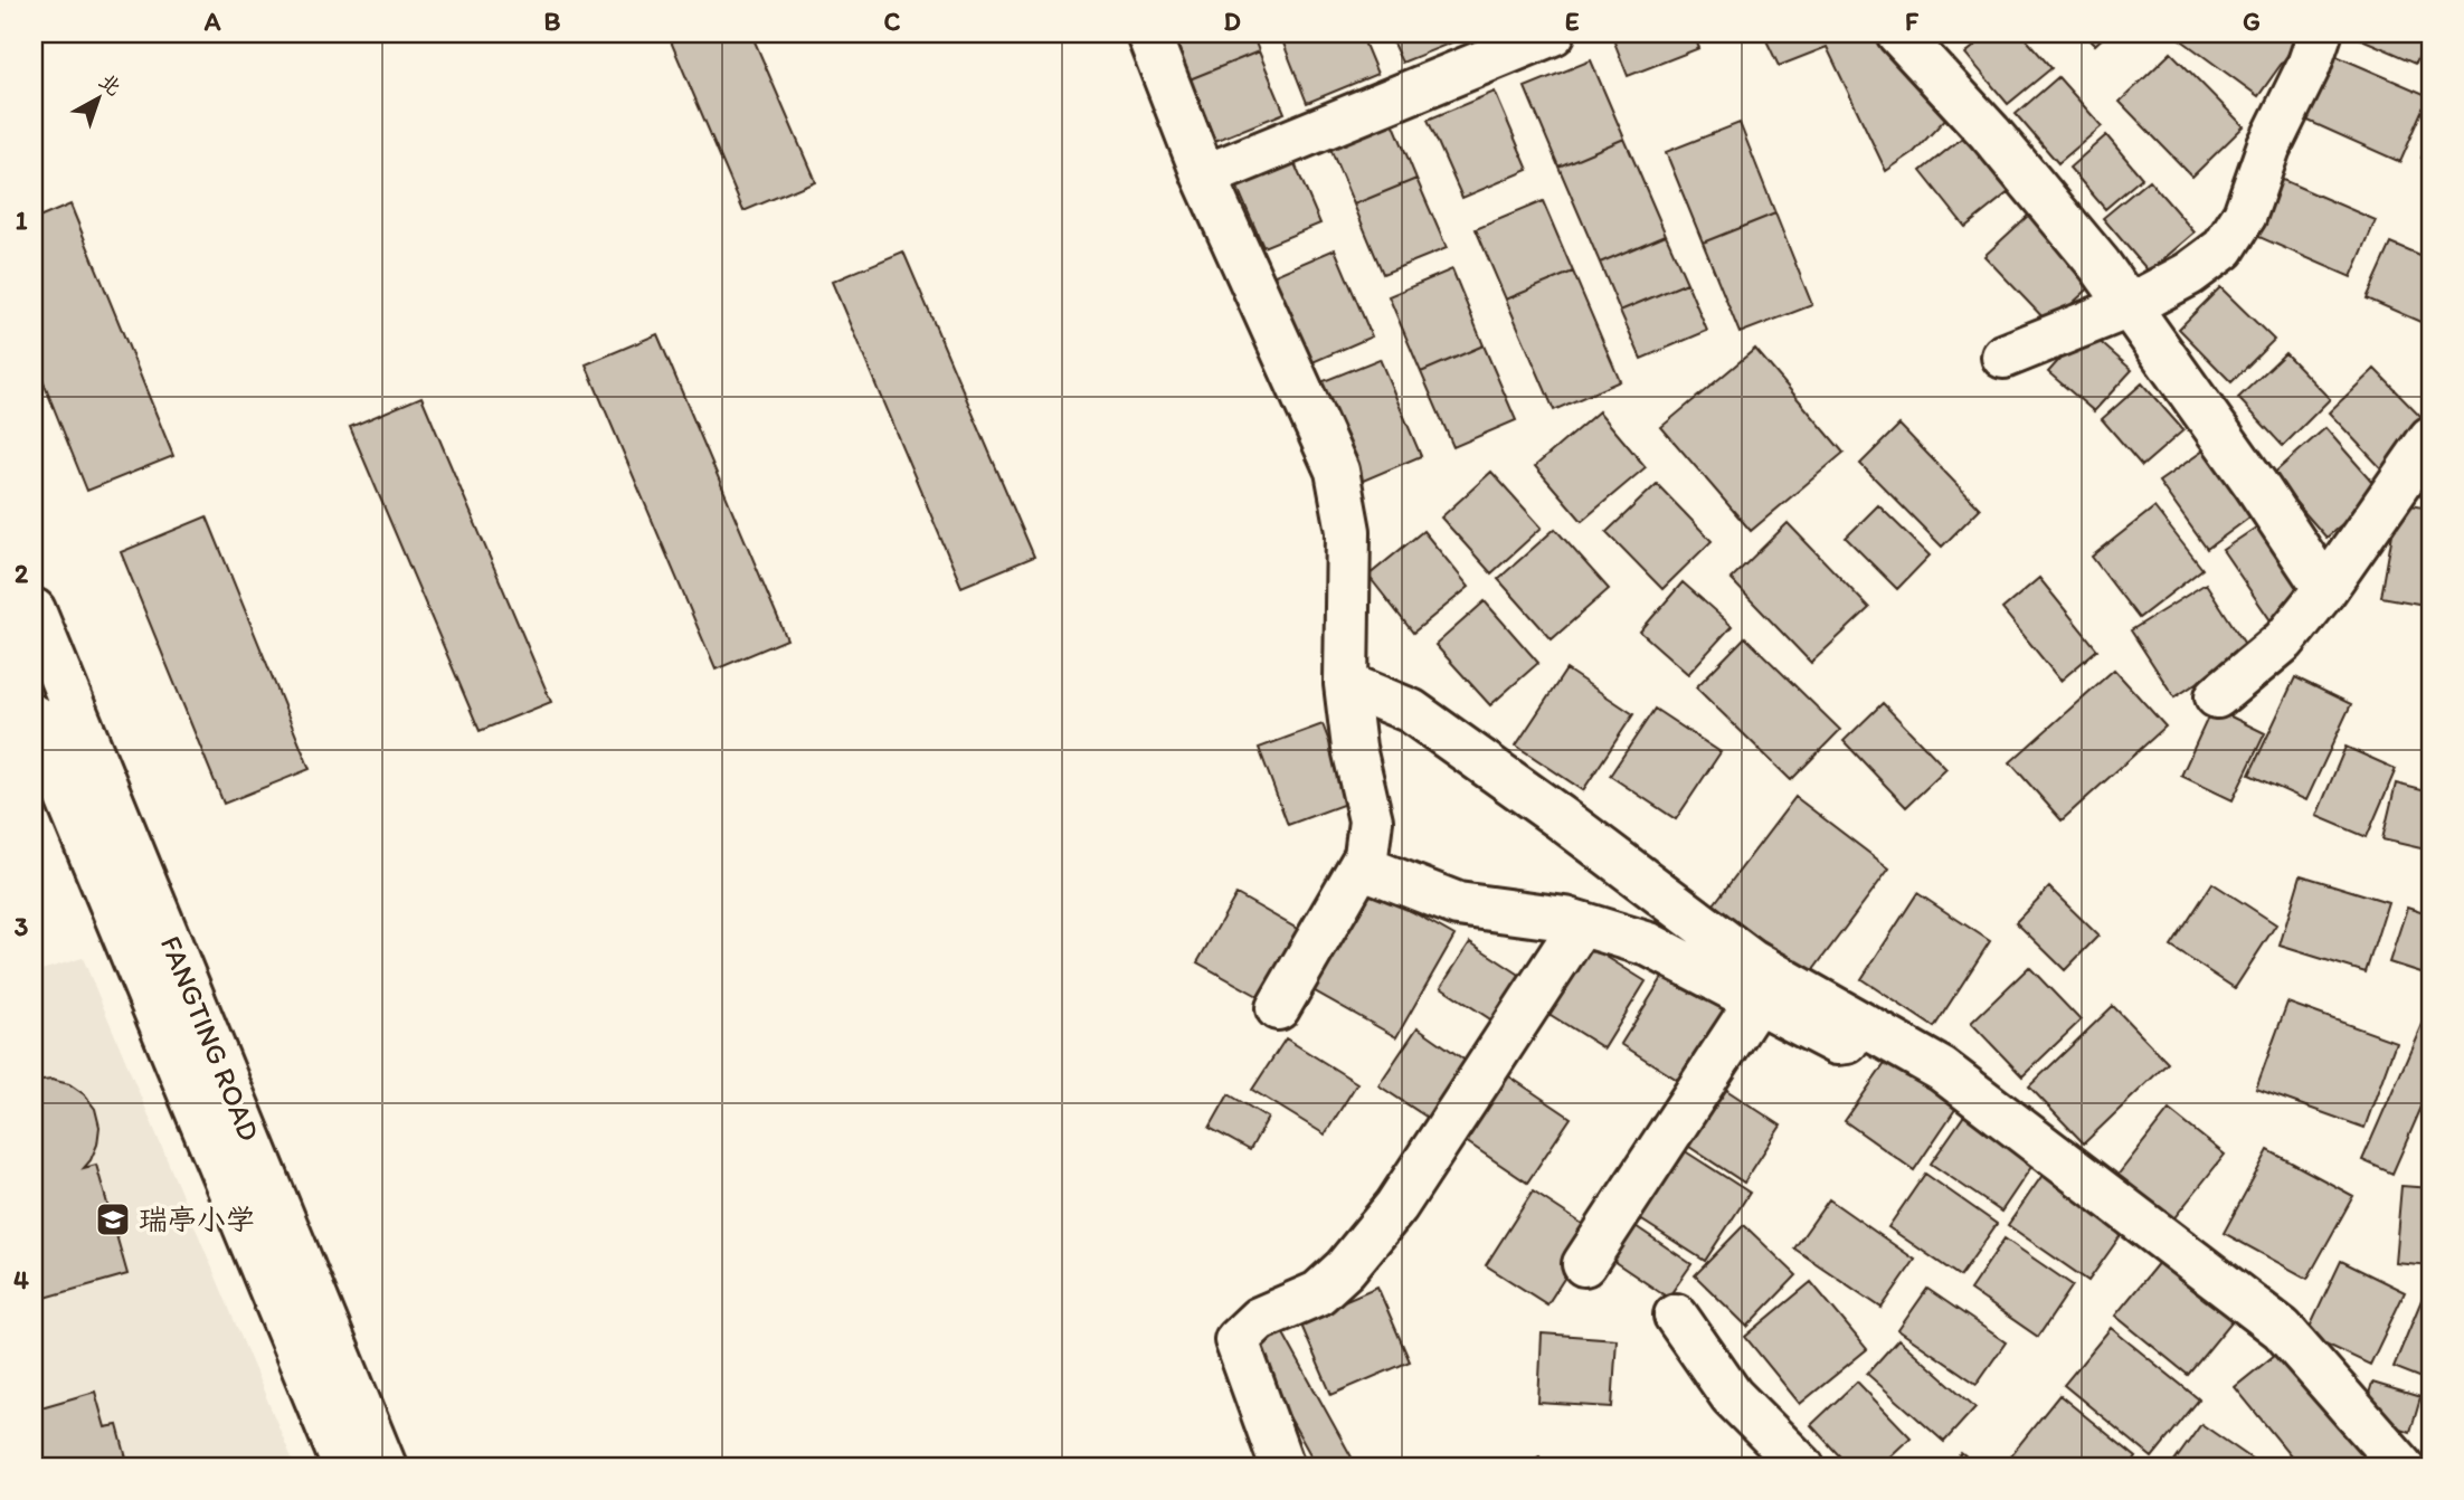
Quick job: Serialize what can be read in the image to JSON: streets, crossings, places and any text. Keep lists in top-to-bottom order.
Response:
{
  "streets": {
    "street": ["FANGTING ROAD"]
  },
  "places": {
    "school or university": ["瑞亭小学"]
  },
  "north": "top right",
  "grid": {
    "columns": [
      "A",
      "B",
      "C",
      "D",
      "E",
      "F",
      "G"
    ],
    "rows": [
      "1",
      "2",
      "3",
      "4"
    ]
  }
}
